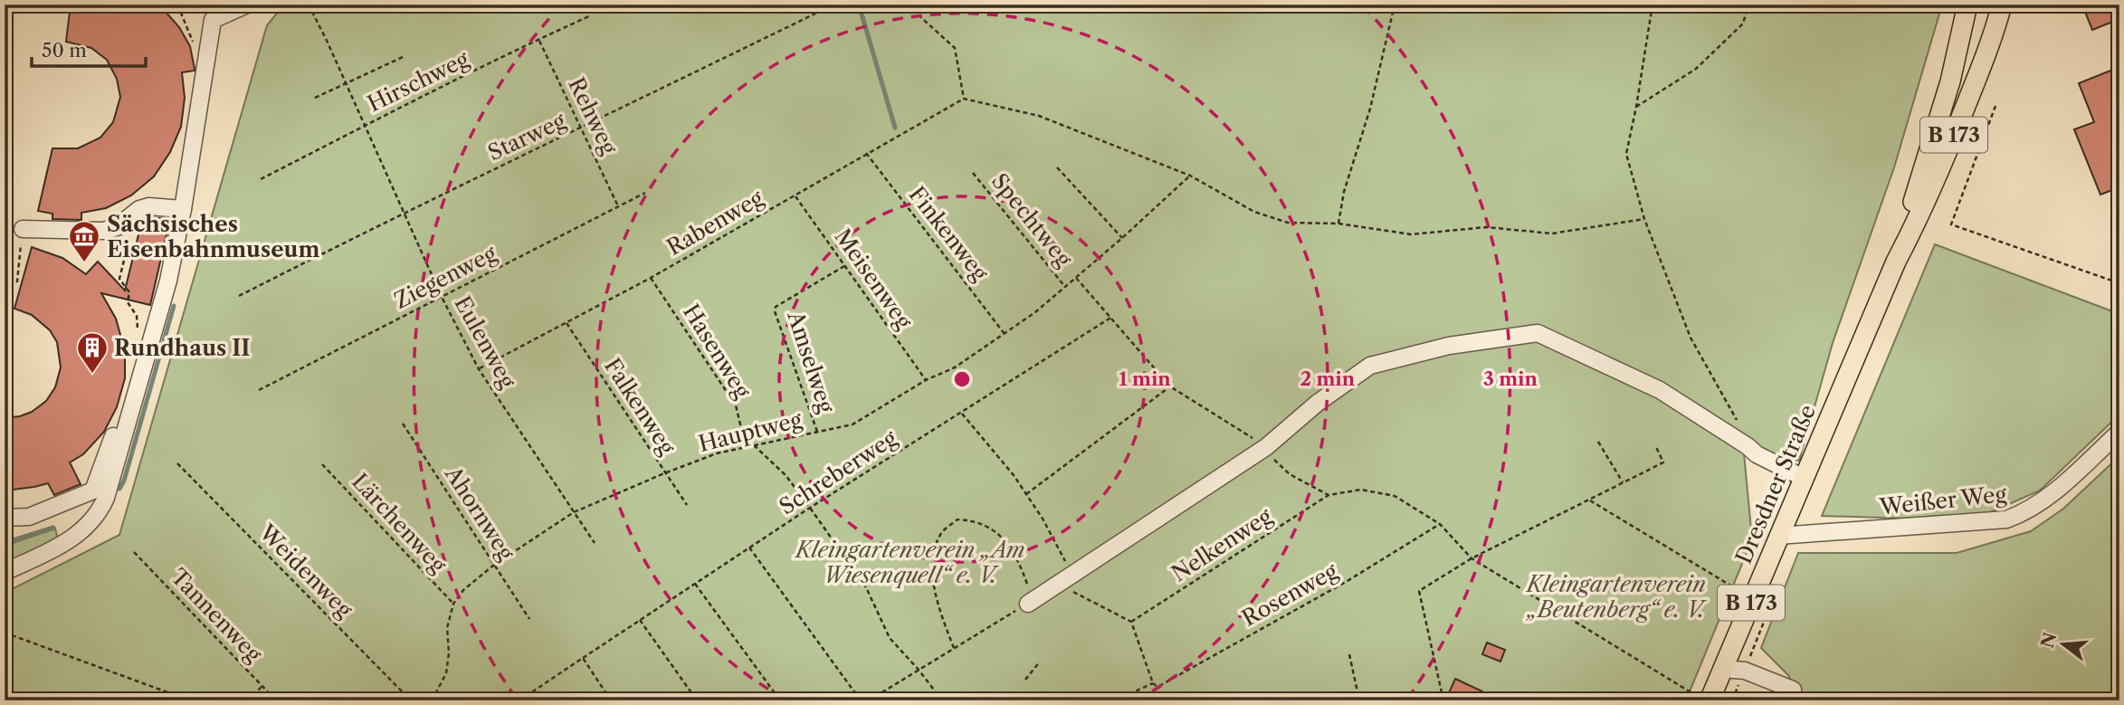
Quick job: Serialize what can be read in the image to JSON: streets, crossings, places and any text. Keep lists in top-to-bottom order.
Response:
{
  "streets": {
    "main road": ["B 173", "Dresdner Straße"],
    "street": ["Weißer Weg"],
    "path": [
      "Hirschweg",
      "Rehweg",
      "Starweg",
      "Spechtweg",
      "Rabenweg",
      "Finkenweg",
      "Ziegenweg",
      "Meisenweg",
      "Eulenweg",
      "Hasenweg",
      "Amselweg",
      "Falkenweg",
      "Hauptweg",
      "Schreberweg",
      "Ahornweg",
      "Lärchenweg",
      "Nelkenweg",
      "Weidenweg",
      "Rosenweg",
      "Tannenweg"
    ]
  },
  "crossings": [
    ["Hirschweg", "Rehweg"],
    ["Hirschweg", "Eulenweg"],
    ["Rehweg", "Starweg"],
    ["Rehweg", "Ziegenweg"],
    ["B 173", "Dresdner Straße"],
    ["Starweg", "Eulenweg"],
    ["Spechtweg", "Hauptweg"],
    ["Rabenweg", "Finkenweg"],
    ["Rabenweg", "Meisenweg"],
    ["Rabenweg", "Eulenweg"],
    ["Rabenweg", "Hasenweg"],
    ["Rabenweg", "Falkenweg"],
    ["Finkenweg", "Hauptweg"],
    ["Ziegenweg", "Eulenweg"],
    ["Meisenweg", "Amselweg"],
    ["Meisenweg", "Hauptweg"],
    ["Eulenweg", "Hauptweg"],
    ["Hasenweg", "Hauptweg"],
    ["Amselweg", "Hauptweg"],
    ["Falkenweg", "Hauptweg"],
    ["Hauptweg", "Ahornweg"],
    ["Hauptweg", "Lärchenweg"],
    ["Dresdner Straße", "Weißer Weg"]
  ],
  "parks": ["Kleingartenverein „Am Wiesenquell“ e. V.", "Kleingartenverein „Beutenberg“ e. V."],
  "places": {
    "museum": ["Sächsisches Eisenbahnmuseum"],
    "building": ["Rundhaus II"]
  },
  "scale_bar": "50 m",
  "north": "left",
  "rings": ["1 min", "2 min", "3 min"]
}
